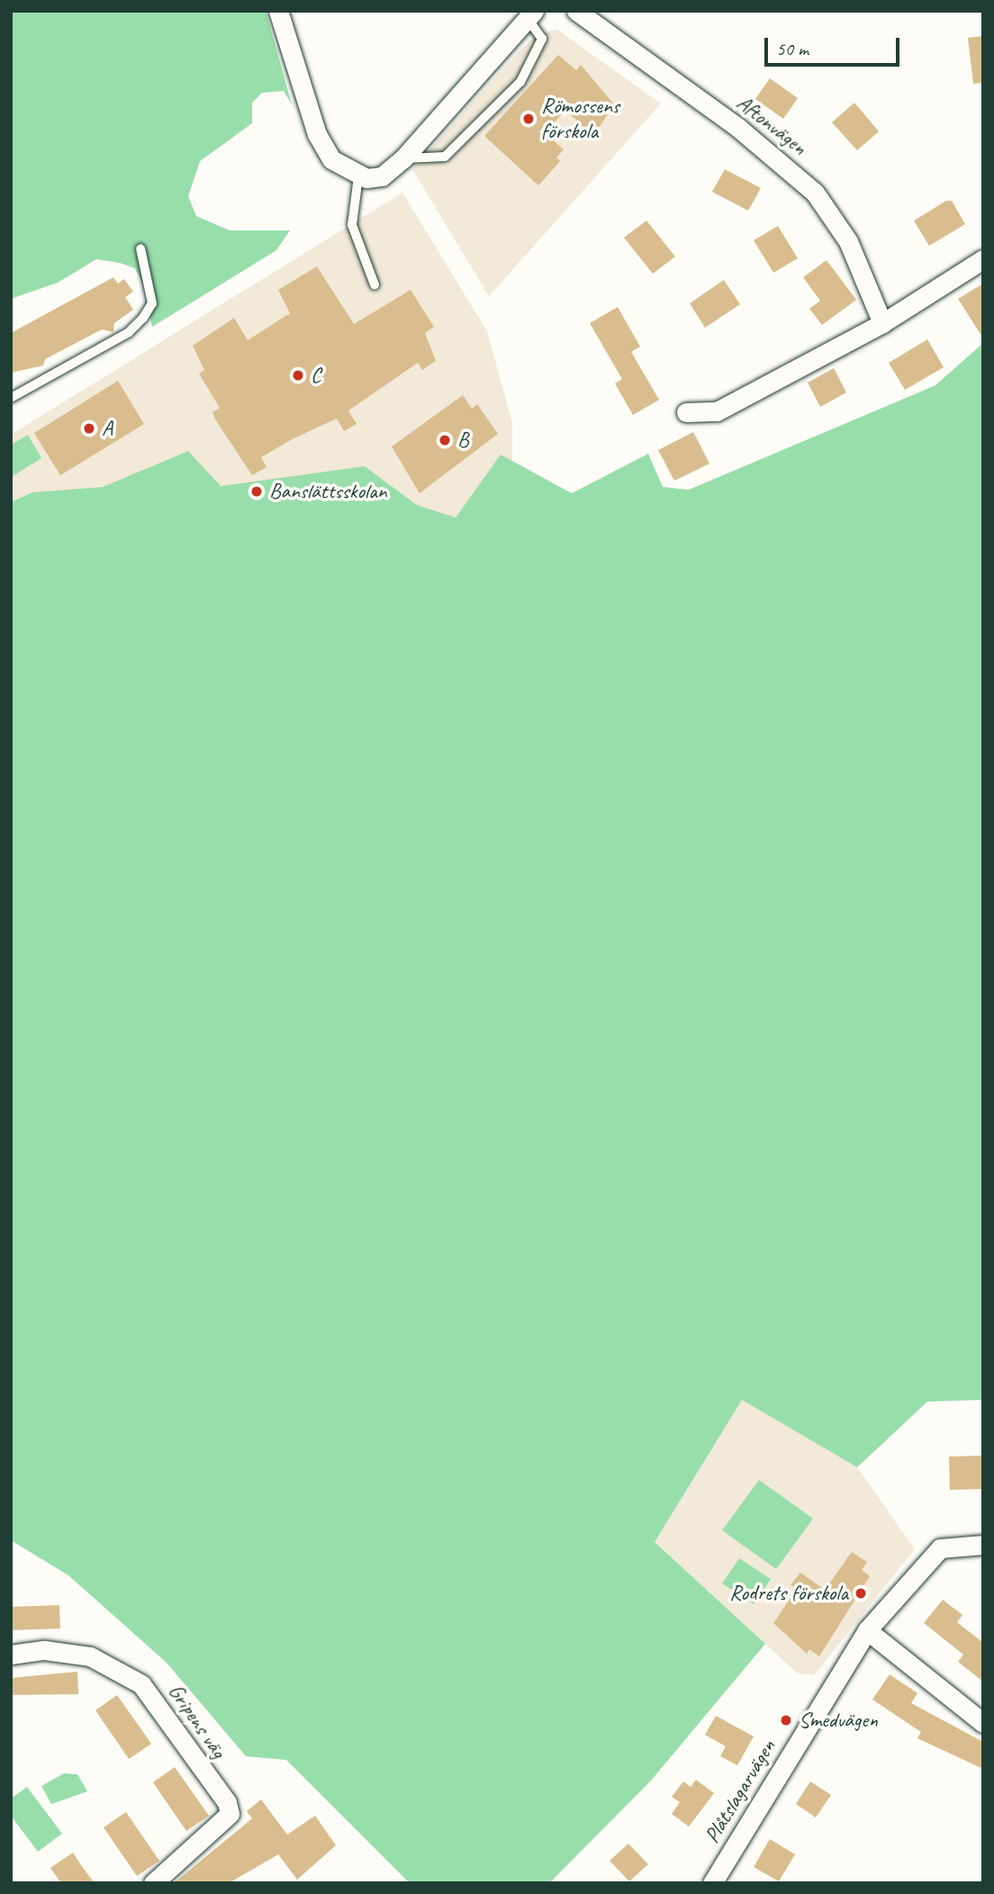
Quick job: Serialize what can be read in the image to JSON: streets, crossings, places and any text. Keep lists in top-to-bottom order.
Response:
{
  "streets": {
    "street": ["Aftonvägen", "Gripens väg", "Plåtslagarvägen"]
  },
  "places": [
    "Römossens förskola",
    "C",
    "A",
    "B",
    "Banslättsskolan",
    "Rodrets förskola",
    "Smedvägen"
  ],
  "scale_bar": "50 m"
}
